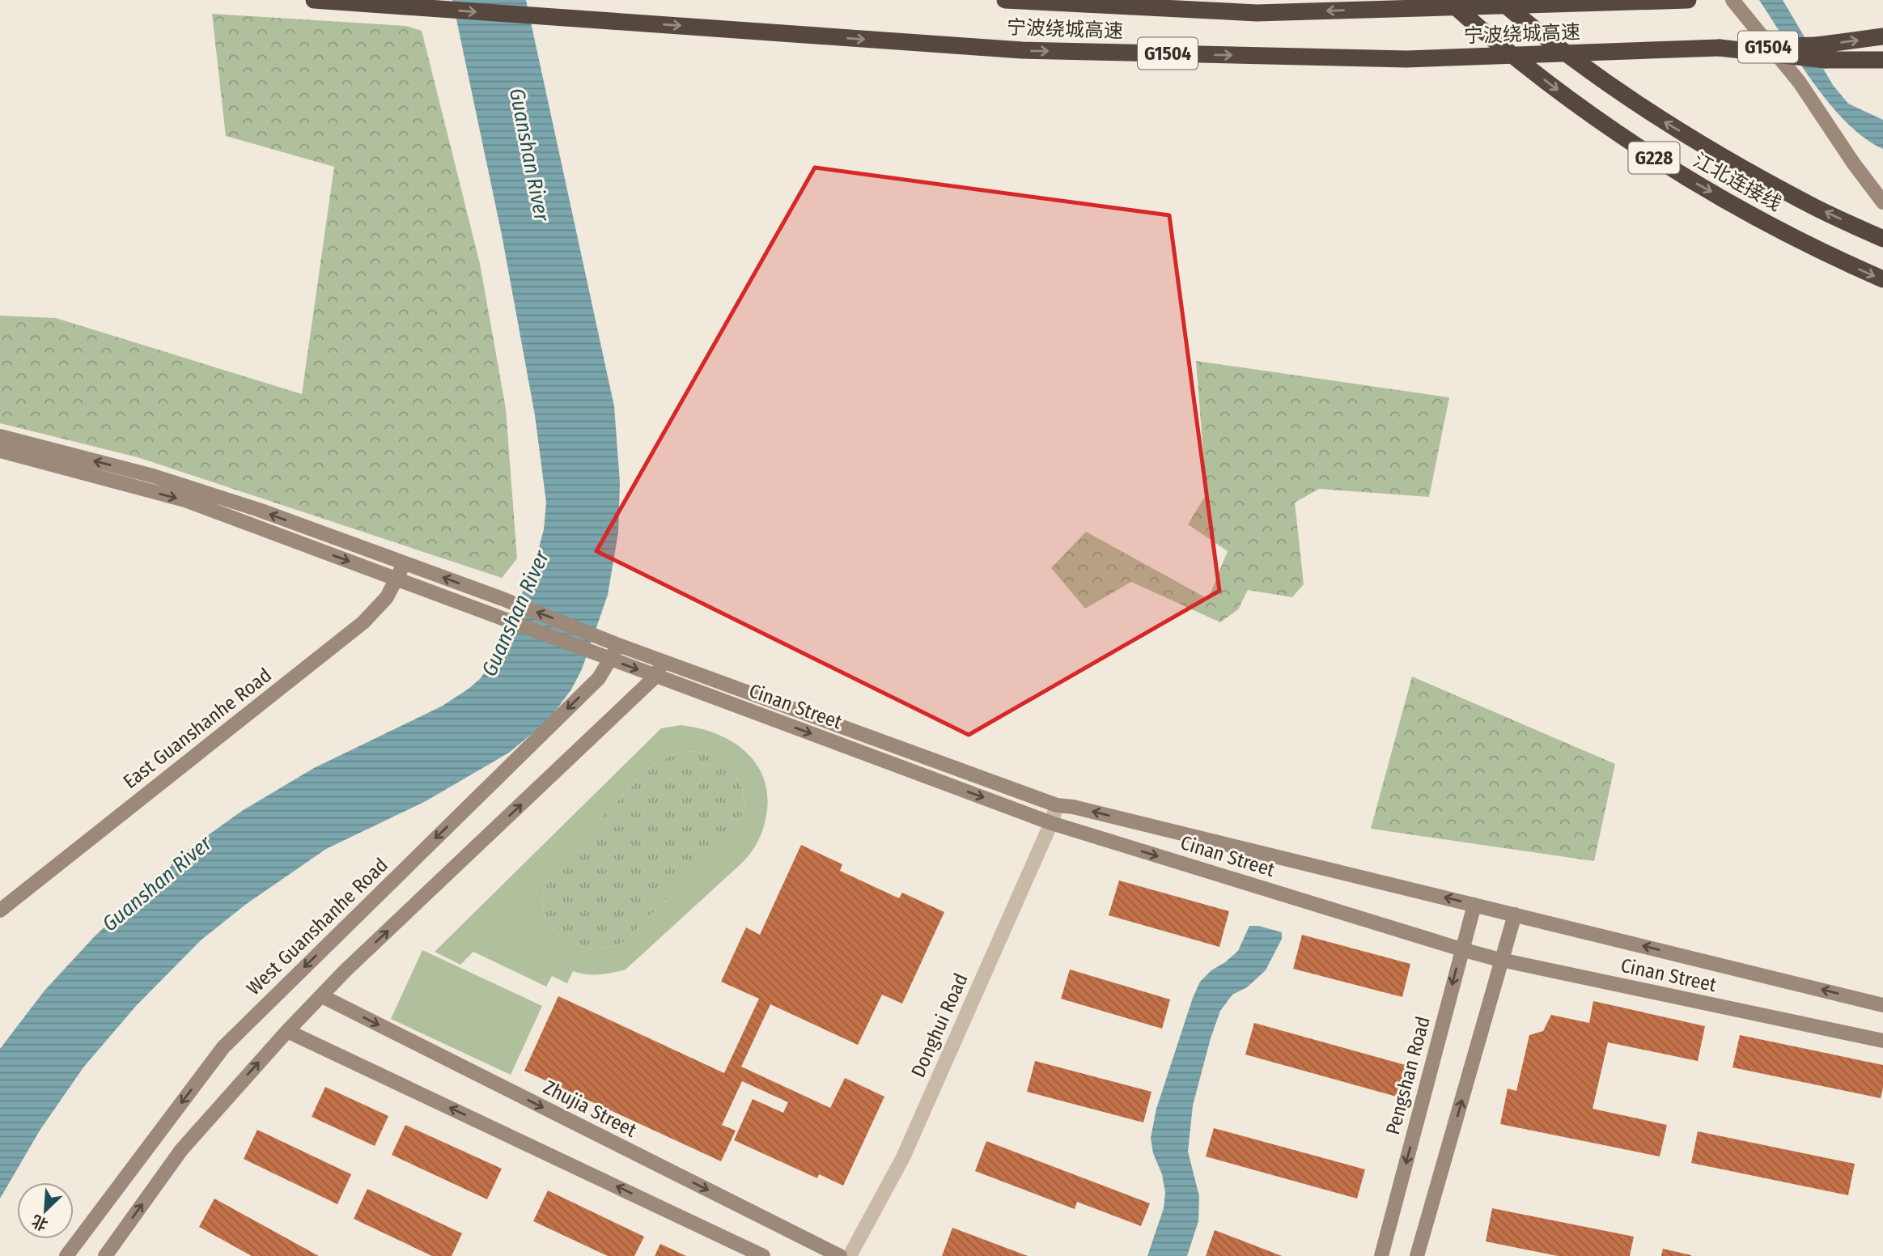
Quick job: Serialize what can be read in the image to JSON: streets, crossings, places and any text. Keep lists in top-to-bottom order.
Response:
{
  "streets": {
    "highway": [
      "宁波绕城高速",
      "G1504",
      "G228",
      "江北连接线"
    ],
    "street": [
      "Cinan Street",
      "East Guanshanhe Road",
      "West Guanshanhe Road",
      "Donghui Road",
      "Pengshan Road",
      "Zhujia Street"
    ]
  },
  "crossings": [
    ["宁波绕城高速", "G1504"],
    ["Cinan Street", "East Guanshanhe Road"],
    ["Cinan Street", "West Guanshanhe Road"],
    ["Cinan Street", "Donghui Road"],
    ["Cinan Street", "Pengshan Road"]
  ],
  "water": ["Guanshan River"],
  "north": "bottom left"
}
